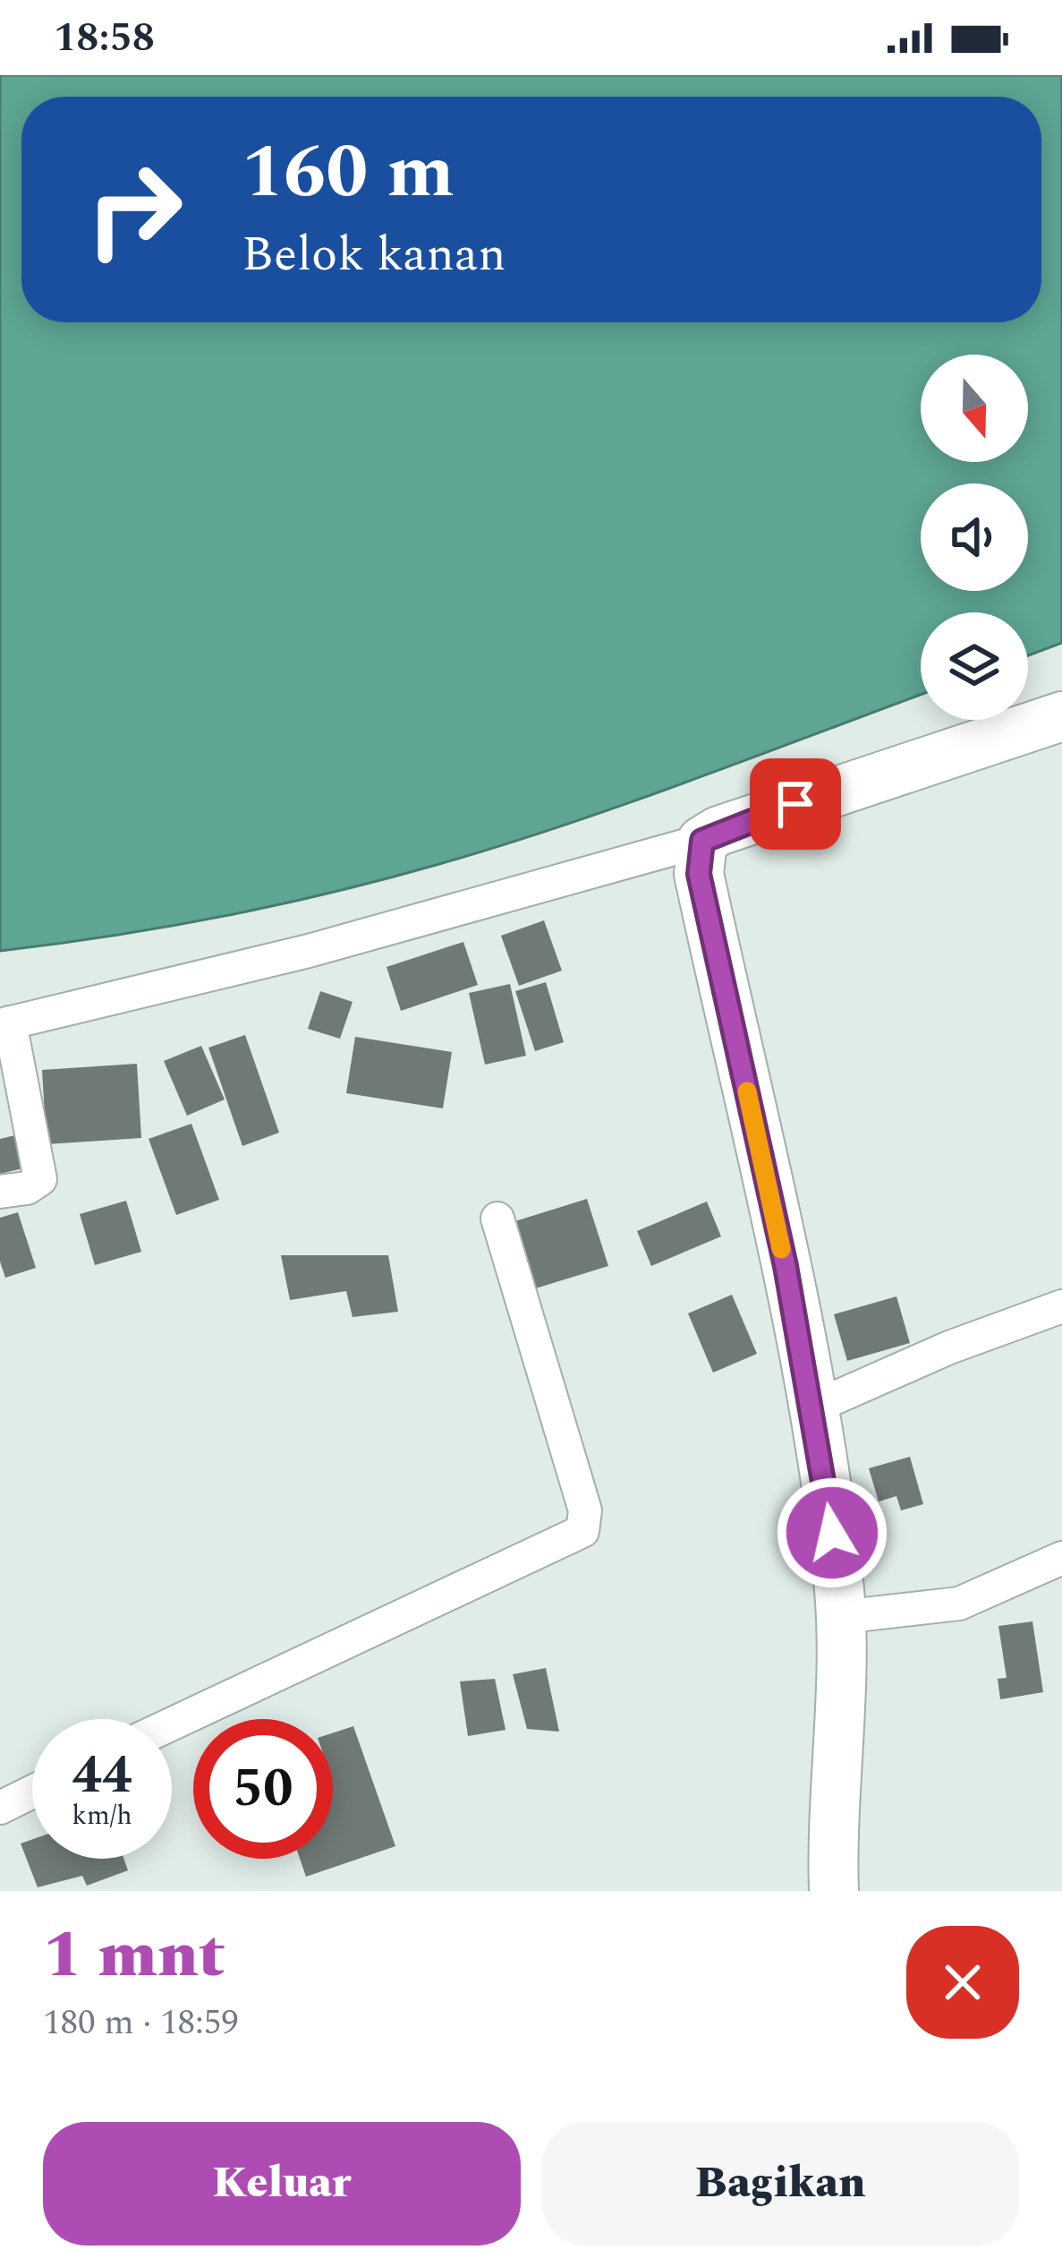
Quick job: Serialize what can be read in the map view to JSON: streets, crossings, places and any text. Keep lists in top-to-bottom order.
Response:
{
  "north": "bottom",
  "page": {
    "status": "18:58",
    "turn": ["160 m", "Belok kanan"],
    "speed": "44 km/h",
    "limit": "50",
    "heading": ["1 mnt", "180 m · 18:59"],
    "buttons": ["Keluar", "Bagikan"]
  }
}
